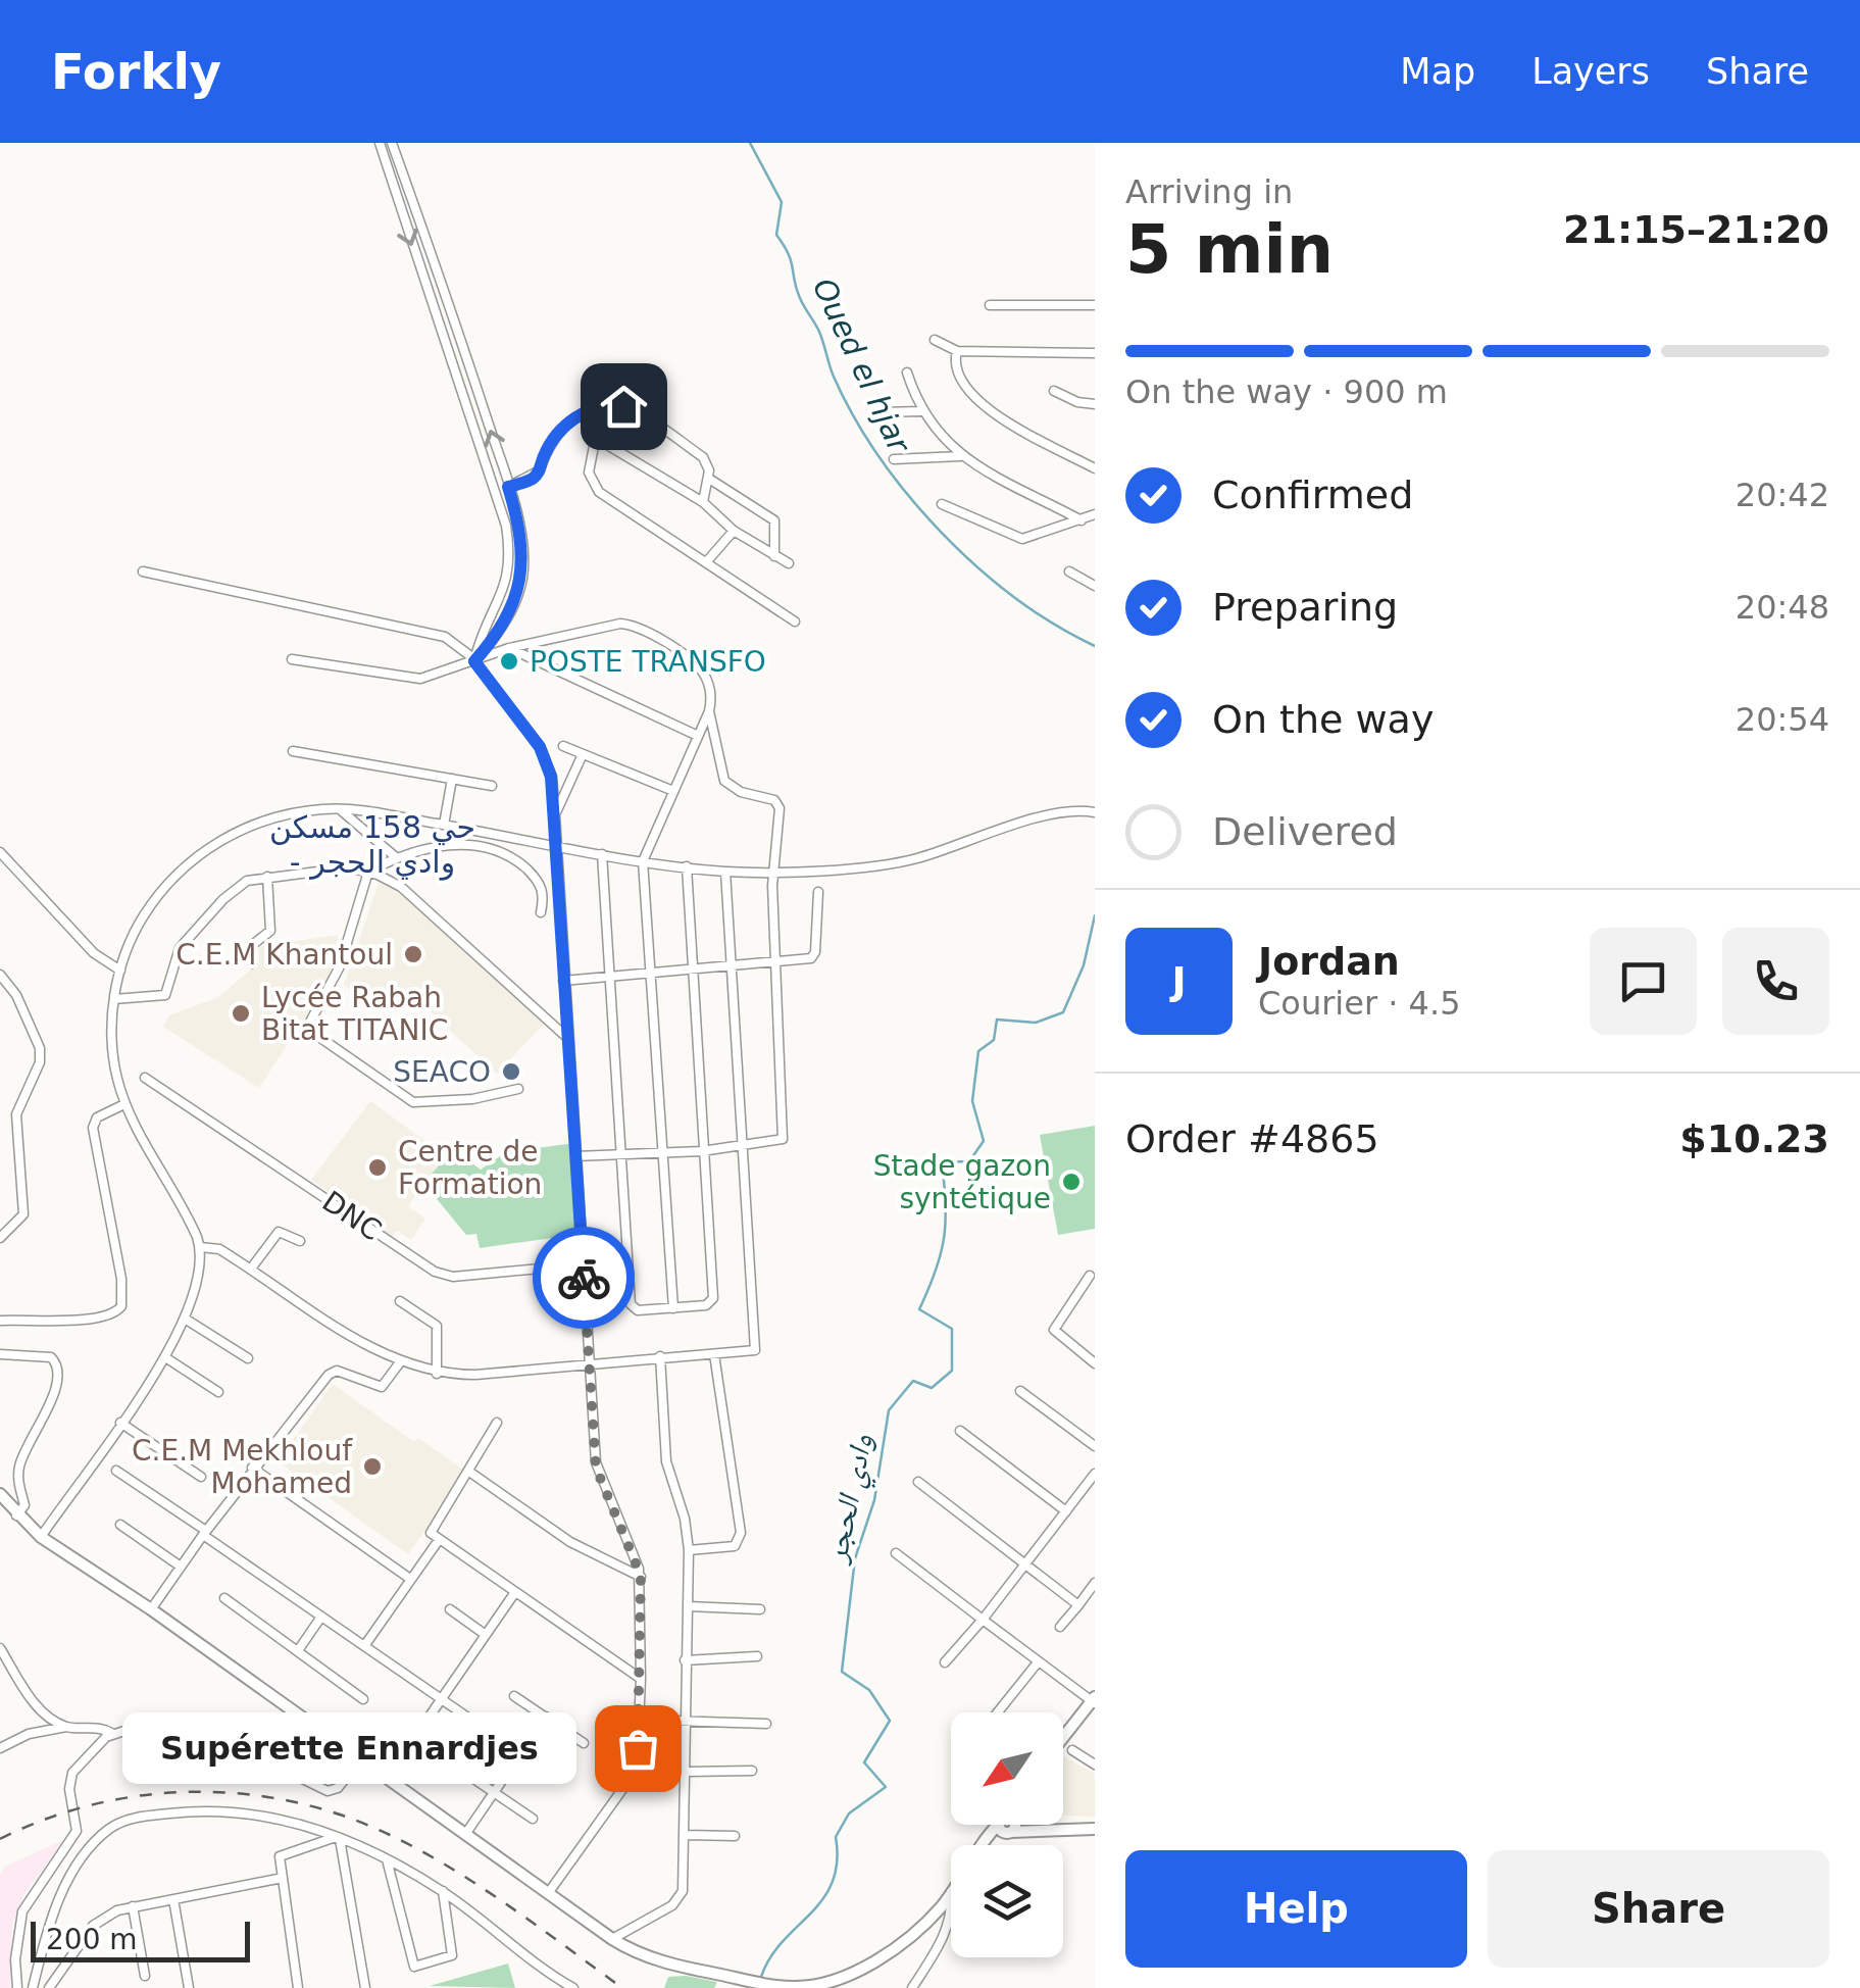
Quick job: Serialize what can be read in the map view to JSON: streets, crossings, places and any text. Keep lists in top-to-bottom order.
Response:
{
  "streets": {
    "street": ["DNC"]
  },
  "districts": ["حي 158 مسكن - وادي الحجر"],
  "water": ["Oued el hjar", "وادي الحجر"],
  "places": [
    "POSTE TRANSFO",
    "C.E.M Khantoul",
    "Lycée Rabah Bitat TITANIC",
    "SEACO",
    "Centre de Formation",
    "Stade gazon syntétique",
    "C.E.M Mekhlouf Mohamed",
    "Supérette Ennardjes"
  ],
  "scale_bar": "200 m",
  "north": "bottom left",
  "page": {
    "header": "Forkly",
    "nav": ["Map", "Layers", "Share"],
    "heading": ["5 min", "Arriving in", "21:15–21:20"],
    "panel": [
      "Jordan",
      "Courier · 4.5",
      "Order #4865",
      "$10.23"
    ],
    "bar": "On the way · 900 m",
    "list": [
      ["Confirmed", "20:42"],
      ["Preparing", "20:48"],
      ["On the way", "20:54"],
      "Delivered"
    ],
    "round": "J",
    "bubble": "Supérette Ennardjes",
    "buttons": ["Help", "Share"],
    "scale": "200 m"
  }
}
